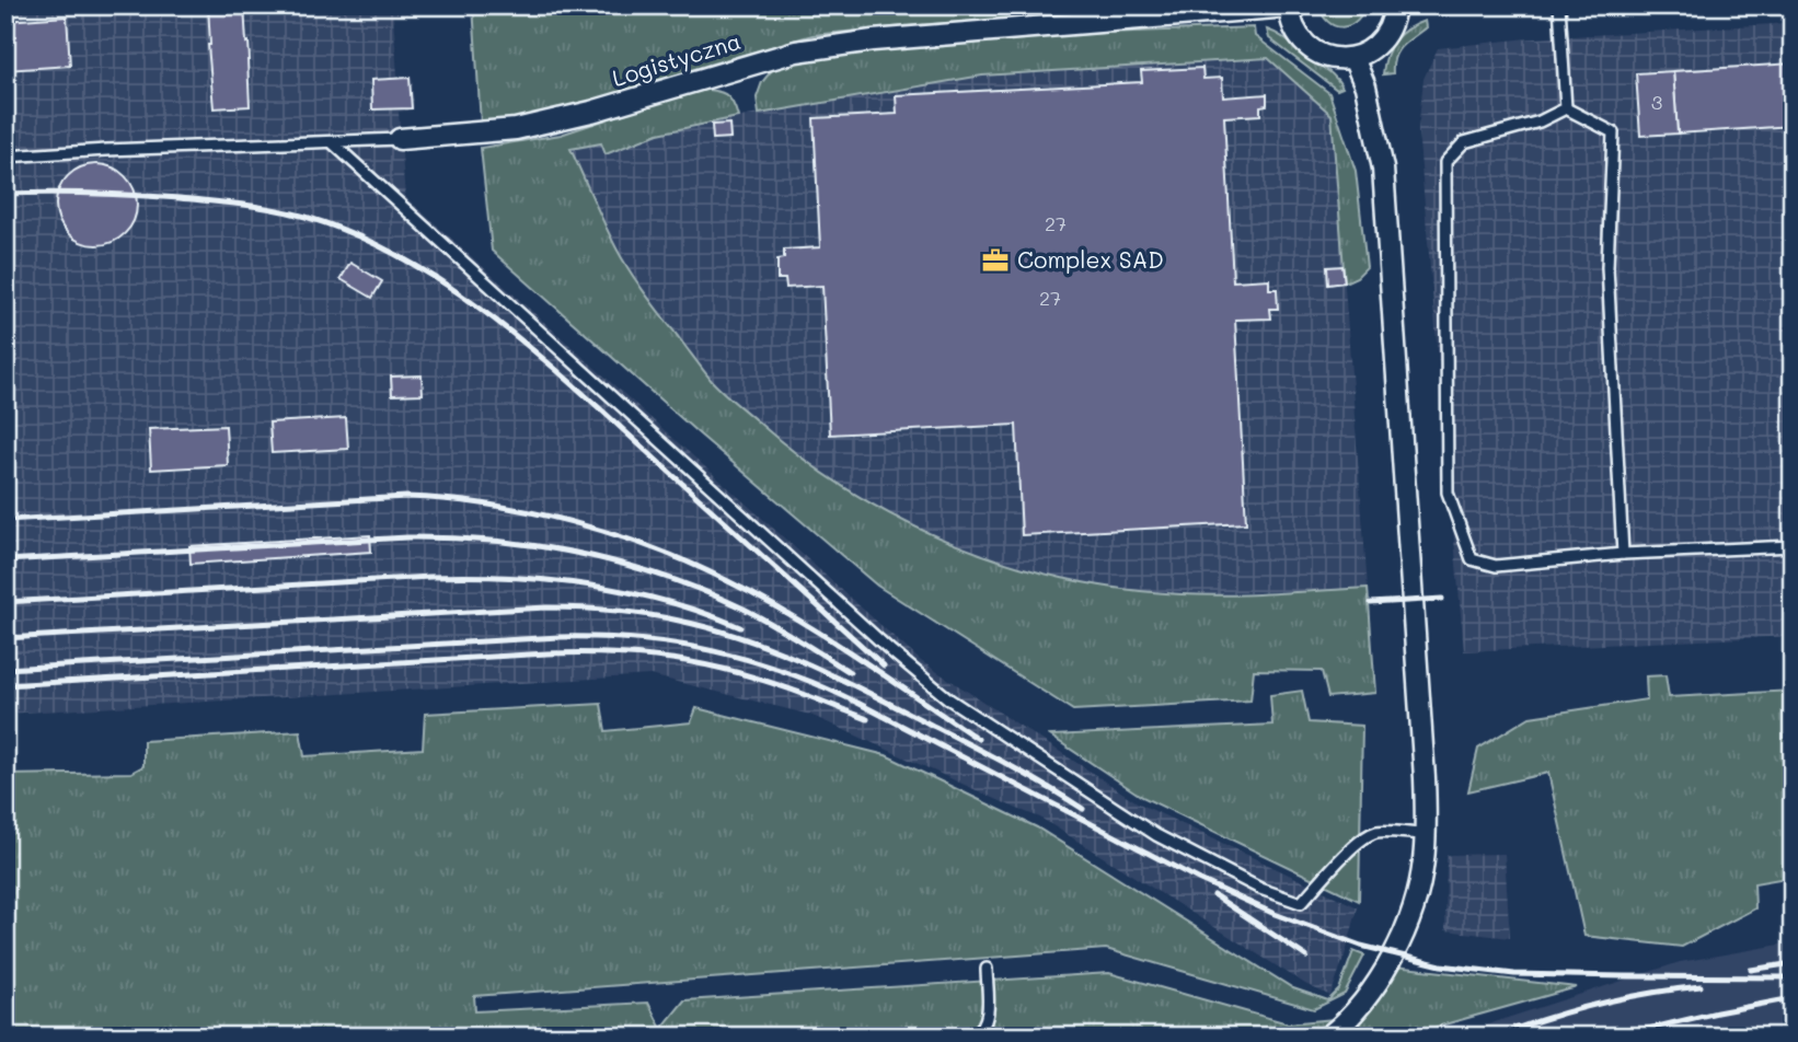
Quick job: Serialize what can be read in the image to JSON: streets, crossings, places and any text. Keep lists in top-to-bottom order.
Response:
{
  "streets": {
    "street": ["Logistyczna"]
  },
  "places": {
    "office": ["Complex SAD"]
  },
  "house_numbers": ["3", "27", "27"]
}
